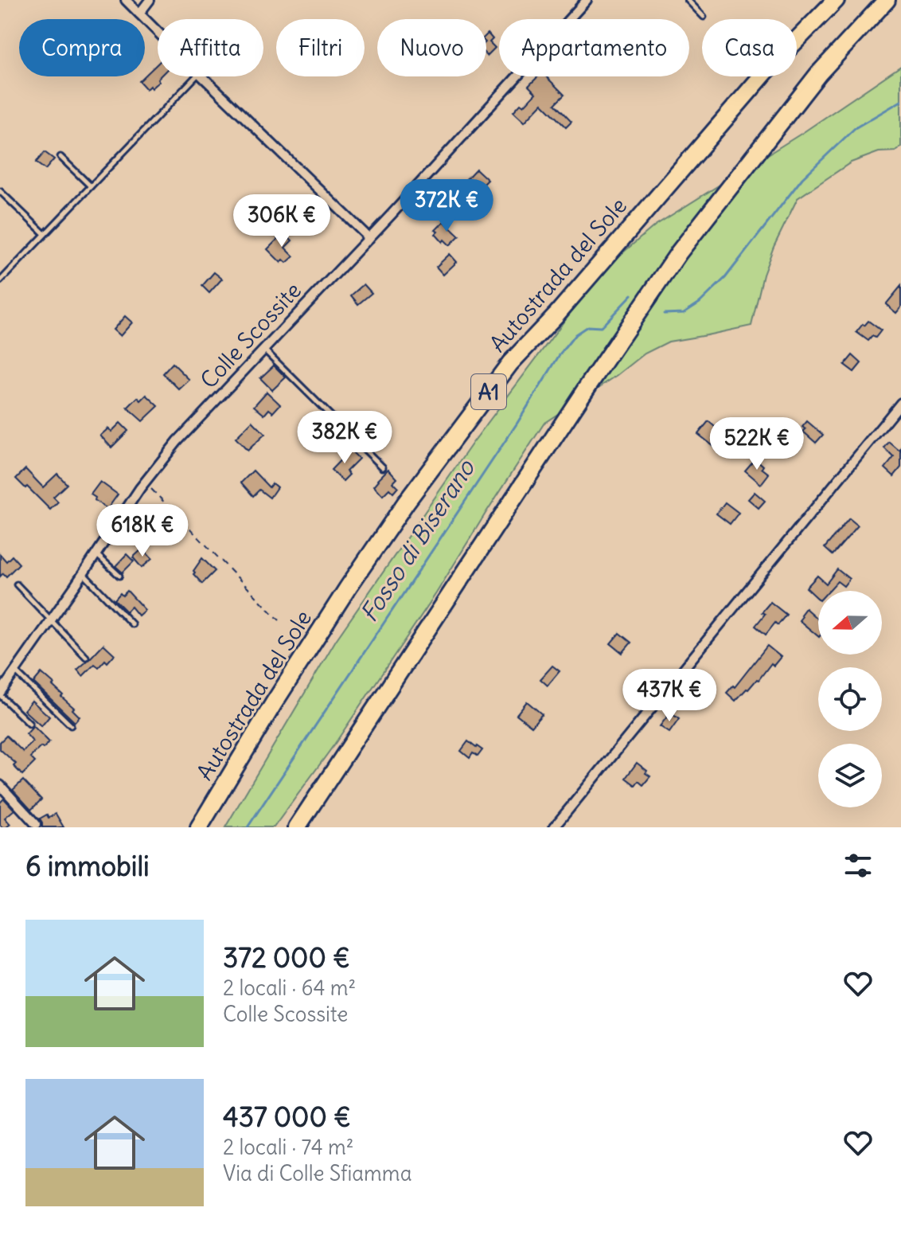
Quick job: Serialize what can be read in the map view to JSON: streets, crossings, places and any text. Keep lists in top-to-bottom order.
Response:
{
  "streets": {
    "highway": ["Autostrada del Sole", "A1"],
    "street": ["Colle Scossite"]
  },
  "water": ["Fosso di Biserano"],
  "north": "left",
  "page": {
    "chip": [
      "Compra",
      "Affitta",
      "Filtri",
      "Nuovo",
      "Appartamento",
      "Casa"
    ],
    "price": [
      "372K €",
      "306K €",
      "382K €",
      "522K €",
      "618K €",
      "437K €"
    ],
    "heading": "6 immobili",
    "list": [
      {
        "name": "372 000 €",
        "note": "2 locali · 64 m² · Colle Scossite"
      },
      {
        "name": "437 000 €",
        "note": "2 locali · 74 m² · Via di Colle Sfiamma"
      }
    ]
  }
}
